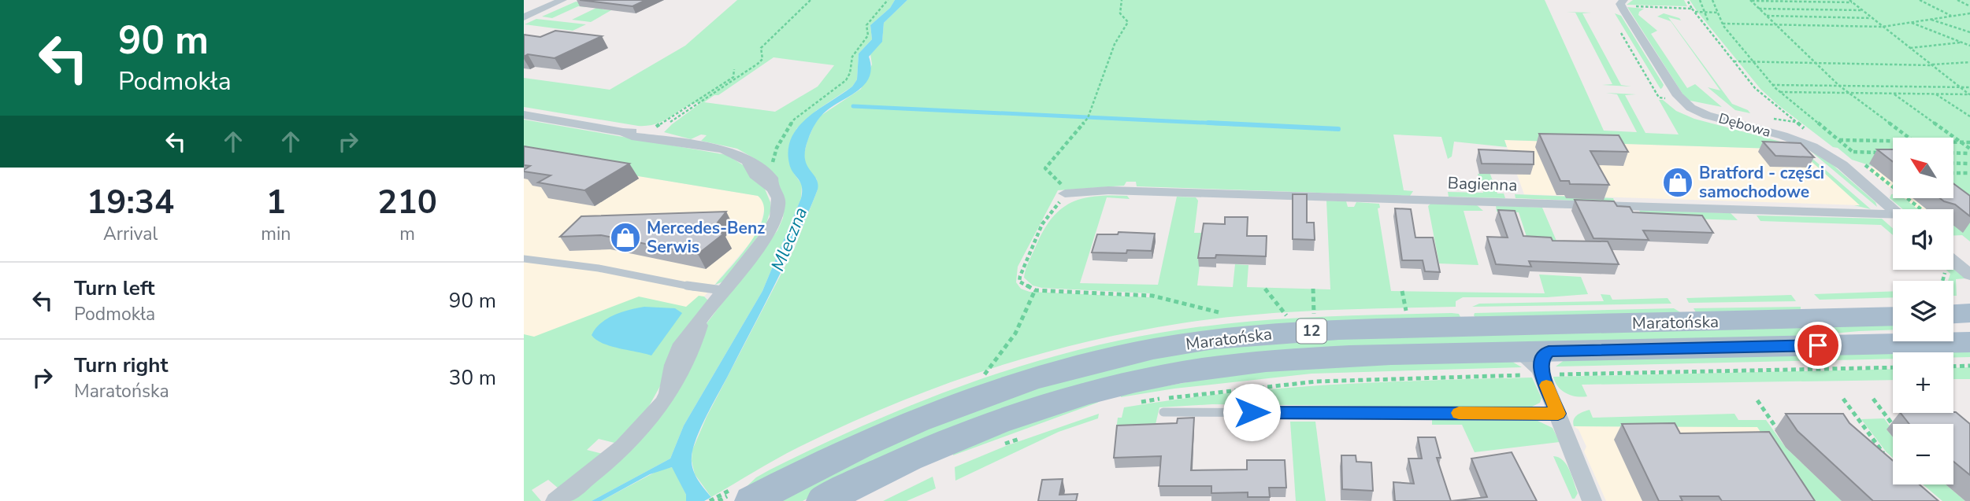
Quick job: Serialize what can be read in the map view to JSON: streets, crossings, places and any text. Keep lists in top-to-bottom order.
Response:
{
  "streets": {
    "main road": ["Maratońska", "12"],
    "street": ["Dębowa", "Bagienna"]
  },
  "water": ["Mleczna"],
  "places": {
    "shop": ["Bratford - części samochodowe", "Mercedes-Benz Serwis"]
  },
  "north": "top left",
  "page": {
    "turn": ["90 m", "Podmokła"],
    "map_buttons": ["+", "−"],
    "eta": [
      "19:34",
      "Arrival",
      "1",
      "min",
      "210",
      "m"
    ],
    "list": [
      {
        "name": "Turn left",
        "note": "Podmokła",
        "value": "90 m"
      },
      {
        "name": "Turn right",
        "note": "Maratońska",
        "value": "30 m"
      }
    ]
  }
}
